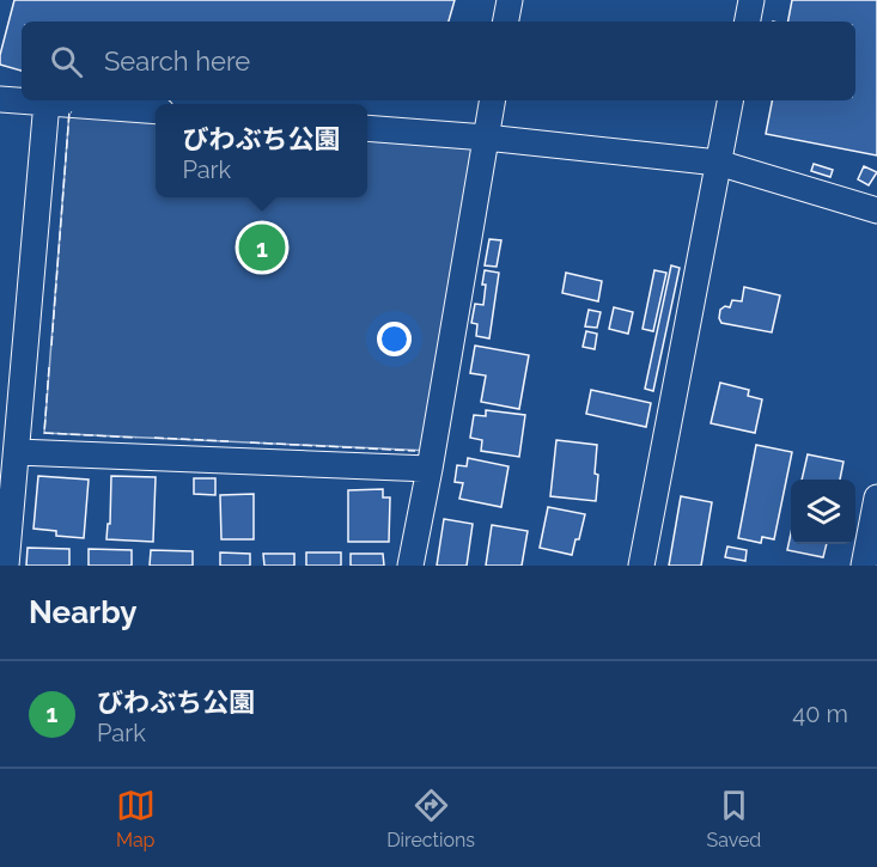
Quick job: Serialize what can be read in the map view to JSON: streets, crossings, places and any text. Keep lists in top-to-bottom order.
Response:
{
  "page": {
    "search": "Search here",
    "popup": ["びわぶち公園", "Park"],
    "pins": "1",
    "heading": "Nearby",
    "list": [
      {
        "mark": "1",
        "name": "びわぶち公園",
        "note": "Park",
        "value": "40 m"
      }
    ],
    "nav": ["Map", "Directions", "Saved"]
  }
}
